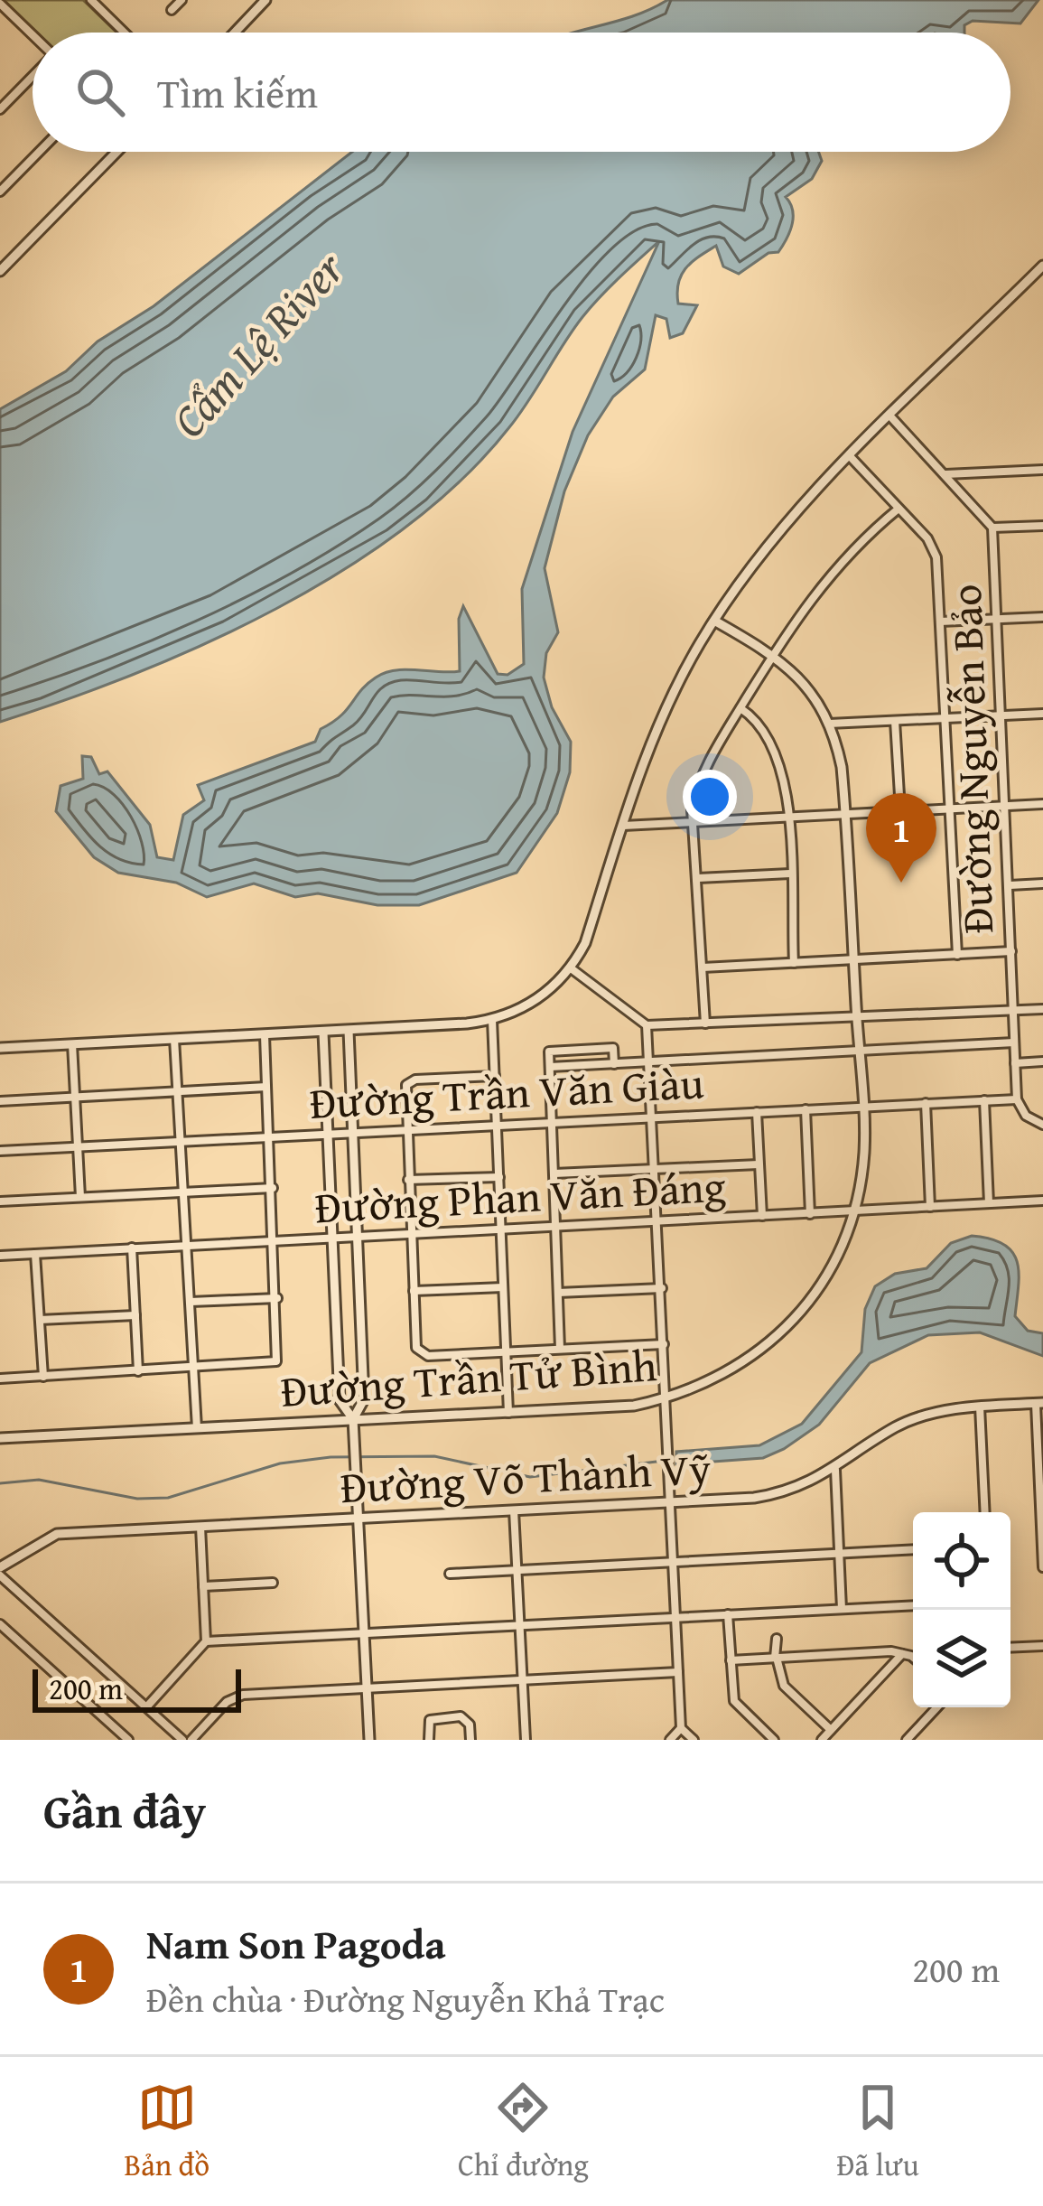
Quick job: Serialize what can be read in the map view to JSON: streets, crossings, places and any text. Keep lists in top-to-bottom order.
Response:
{
  "streets": {
    "street": [
      "Đường Nguyễn Bảo",
      "Đường Trần Văn Giàu",
      "Đường Phan Văn Đáng",
      "Đường Trần Tử Bình",
      "Đường Võ Thành Vỹ"
    ]
  },
  "crossings": [
    ["Đường Nguyễn Bảo", "Đường Trần Văn Giàu"],
    ["Đường Trần Văn Giàu", "Đường Trần Tử Bình"],
    ["Đường Phan Văn Đáng", "Đường Trần Tử Bình"]
  ],
  "water": ["Cẩm Lệ River"],
  "scale_bar": "200 m",
  "page": {
    "search": "Tìm kiếm",
    "pins": "1",
    "scale": "200 m",
    "heading": "Gần đây",
    "list": [
      {
        "mark": "1",
        "name": "Nam Son Pagoda",
        "note": "Đền chùa · Đường Nguyễn Khả Trạc",
        "value": "200 m"
      }
    ],
    "nav": ["Bản đồ", "Chỉ đường", "Đã lưu"]
  }
}
